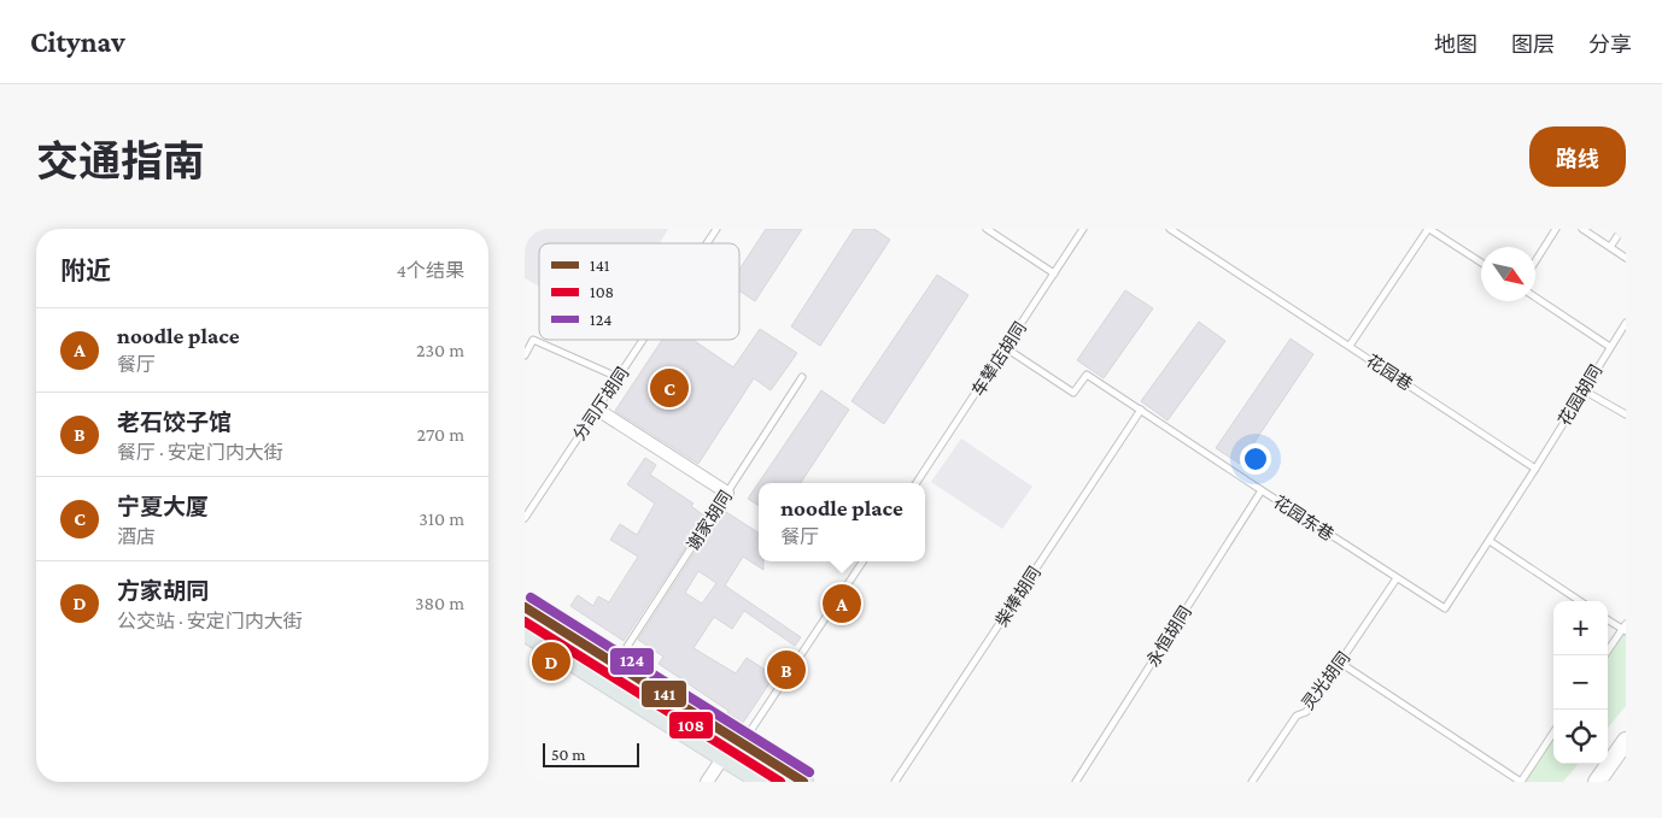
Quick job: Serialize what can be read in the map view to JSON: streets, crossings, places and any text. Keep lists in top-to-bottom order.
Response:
{
  "streets": {
    "lane": [
      "车辇店胡同",
      "花园巷",
      "花园胡同",
      "分司厅胡同",
      "花园东巷",
      "谢家胡同",
      "柴棒胡同",
      "永恒胡同",
      "灵光胡同"
    ]
  },
  "crossings": [
    ["车辇店胡同", "花园东巷"],
    ["花园巷", "花园胡同"],
    ["花园东巷", "柴棒胡同"],
    ["花园东巷", "永恒胡同"],
    ["花园东巷", "灵光胡同"]
  ],
  "lines": ["transit line 124", "transit line 141", "transit line 108"],
  "legend": ["141", "108", "124"],
  "scale_bar": "50 m",
  "north": "bottom right",
  "page": {
    "header": "Citynav",
    "nav": ["地图", "图层", "分享"],
    "title": "交通指南",
    "buttons": "路线",
    "heading": ["附近", "4个结果"],
    "list": [
      {
        "mark": "A",
        "name": "noodle place",
        "note": "餐厅",
        "value": "230 m"
      },
      {
        "mark": "B",
        "name": "老石饺子馆",
        "note": "餐厅 · 安定门内大街",
        "value": "270 m"
      },
      {
        "mark": "C",
        "name": "宁夏大厦",
        "note": "酒店",
        "value": "310 m"
      },
      {
        "mark": "D",
        "name": "方家胡同",
        "note": "公交站 · 安定门内大街",
        "value": "380 m"
      }
    ],
    "pins": [
      "C",
      "A",
      "D",
      "B"
    ],
    "popup": ["noodle place", "餐厅"],
    "map_buttons": ["+", "−"],
    "scale": "50 m"
  }
}
